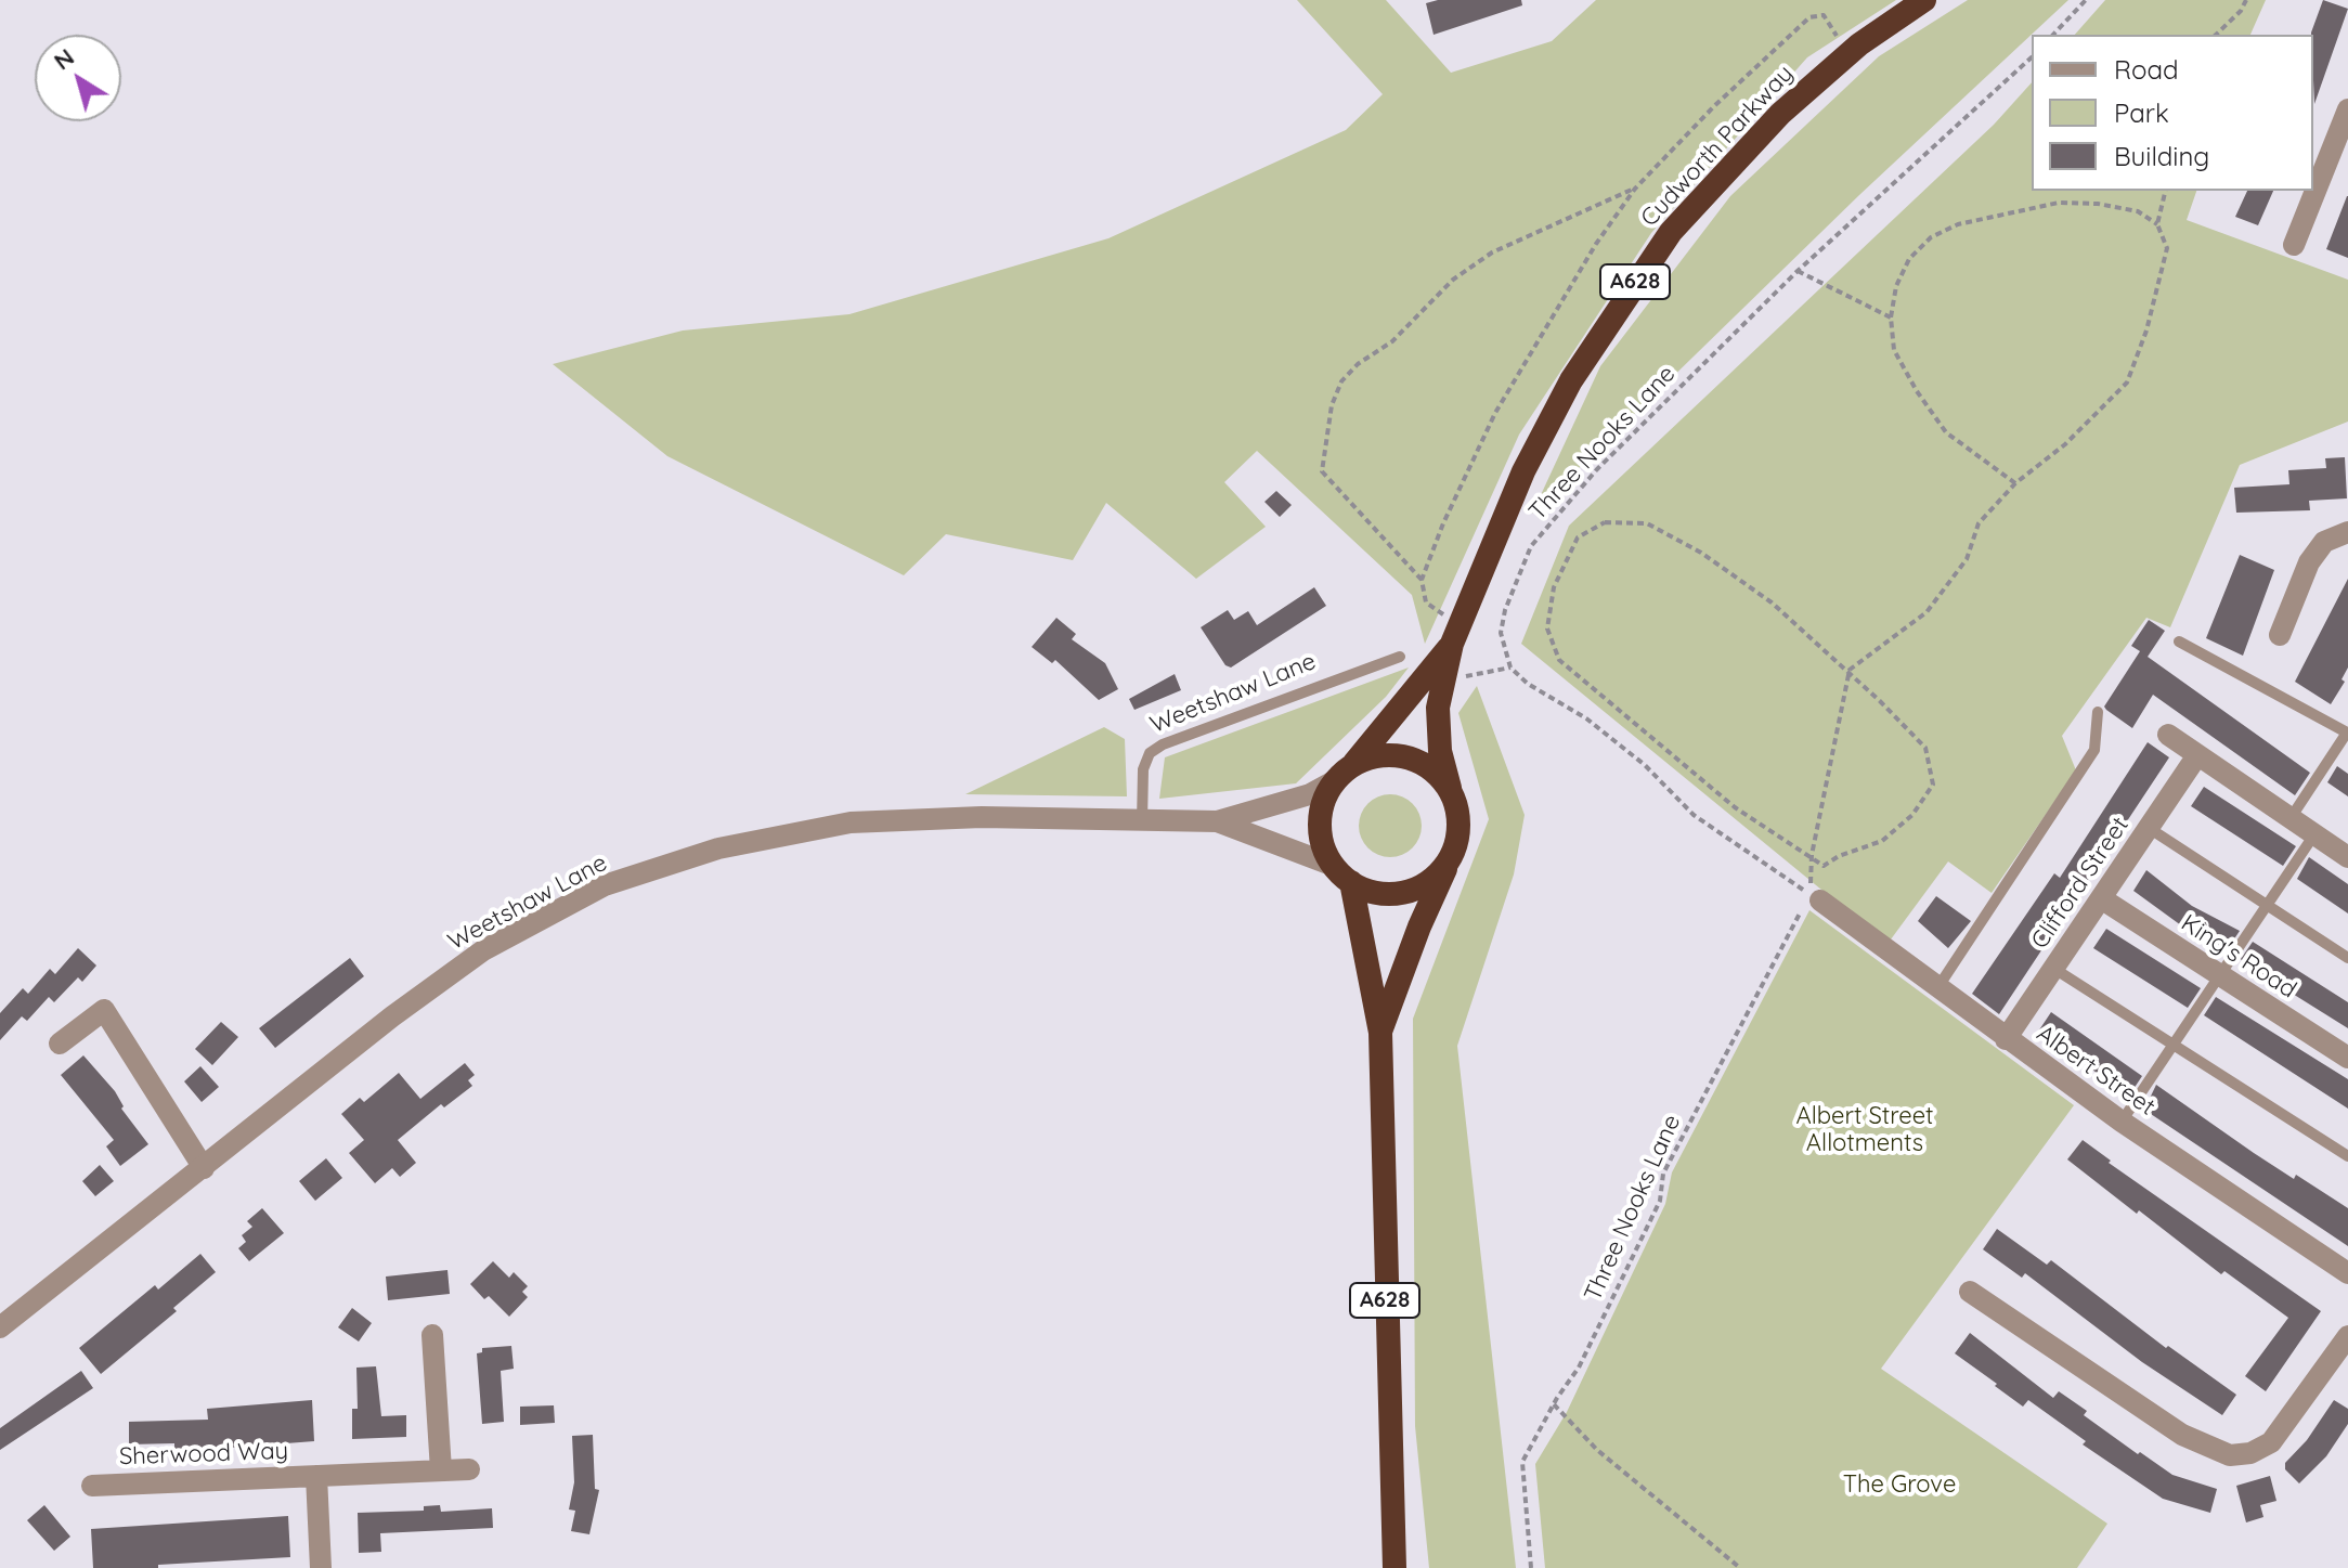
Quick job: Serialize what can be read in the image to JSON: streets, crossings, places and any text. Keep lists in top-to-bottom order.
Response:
{
  "streets": {
    "highway": ["Cudworth Parkway", "A628"],
    "street": [
      "Weetshaw Lane",
      "Clifford Street",
      "King's Road",
      "Albert Street",
      "Sherwood Way"
    ],
    "path": ["Three Nooks Lane"]
  },
  "crossings": [
    ["Cudworth Parkway", "Weetshaw Lane"],
    ["Three Nooks Lane", "Albert Street"],
    ["Clifford Street", "King's Road"],
    ["Clifford Street", "Albert Street"]
  ],
  "parks": ["Albert Street Allotments", "The Grove"],
  "legend": ["Road", "Park", "Building"],
  "north": "top left"
}
